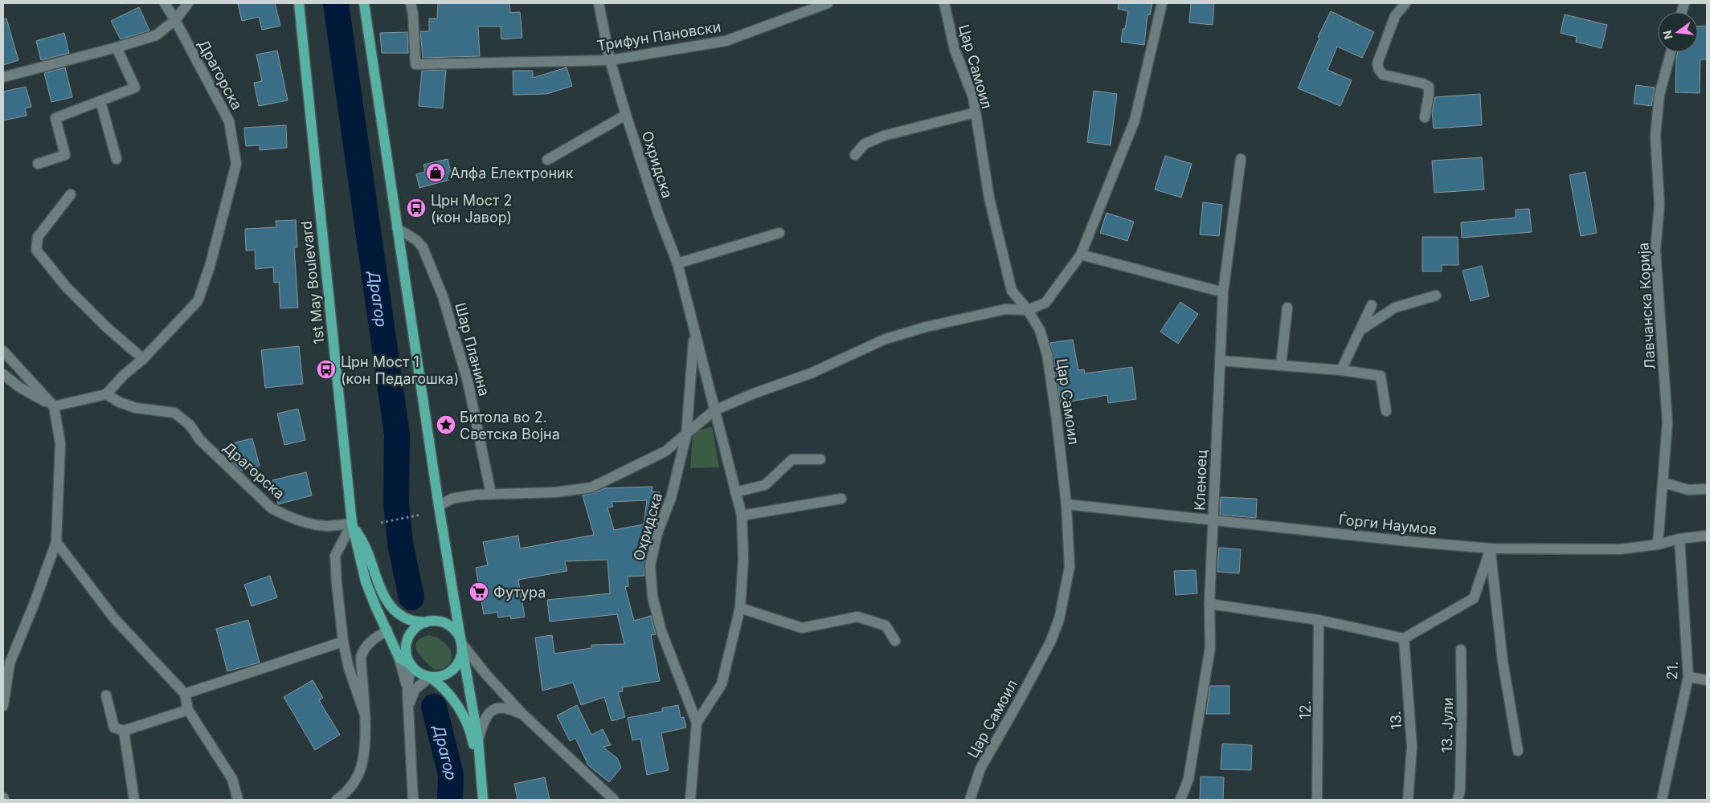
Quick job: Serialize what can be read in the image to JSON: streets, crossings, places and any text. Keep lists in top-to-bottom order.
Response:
{
  "streets": {
    "main road": ["1st May Boulevard"],
    "street": [
      "Трифун Пановски",
      "Цар Самоил",
      "Драгорска",
      "Охридска",
      "Лавчанска Корија",
      "Шар Планина",
      "Кленоец",
      "Ѓорги Наумов",
      "21.",
      "12.",
      "13.",
      "13. Јули"
    ]
  },
  "crossings": [
    ["Трифун Пановски", "Охридска"],
    ["Цар Самоил", "Ѓорги Наумов"],
    ["Драгорска", "1st May Boulevard"],
    ["Лавчанска Корија", "Ѓорги Наумов"],
    ["Кленоец", "Ѓорги Наумов"],
    ["Ѓорги Наумов", "21."]
  ],
  "water": ["Драгор"],
  "places": {
    "shop": ["Алфа Електроник"],
    "bus stop": ["Црн Мост 2 (кон Јавор)", "Црн Мост 1 (кон Педагошка)"],
    "place": ["Битола во 2. Светска Војна"],
    "supermarket": ["Футура"]
  },
  "north": "left"
}
